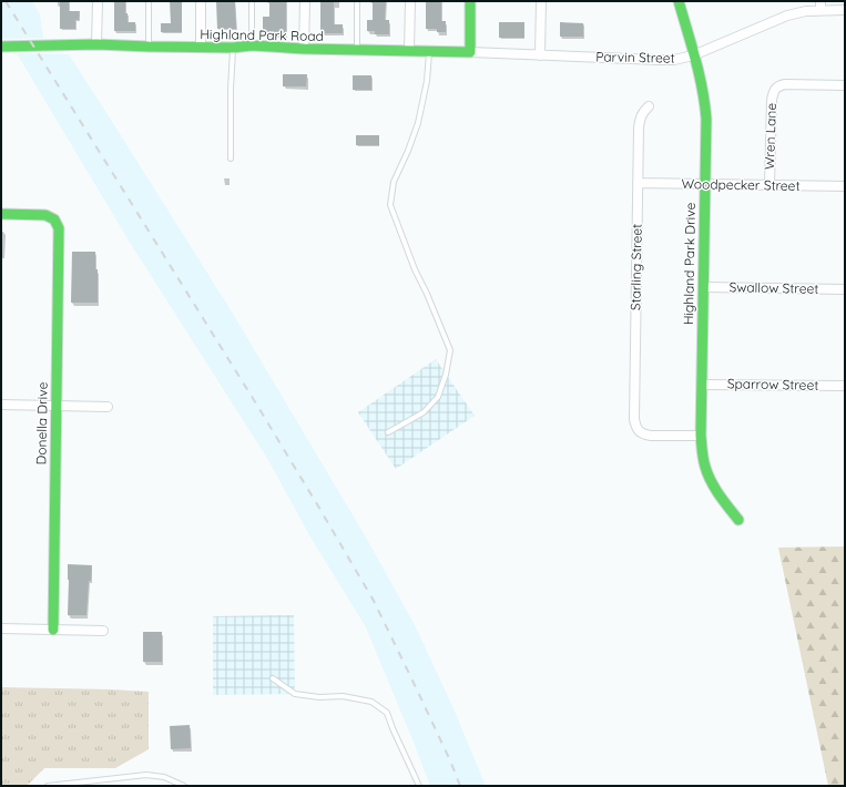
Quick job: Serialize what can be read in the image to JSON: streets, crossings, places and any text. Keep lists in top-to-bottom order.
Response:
{
  "streets": {
    "street": [
      "Highland Park Road",
      "Parvin Street",
      "Wren Lane",
      "Woodpecker Street",
      "Highland Park Drive",
      "Starling Street",
      "Swallow Street",
      "Sparrow Street",
      "Donella Drive"
    ]
  },
  "crossings": [
    ["Highland Park Road", "Parvin Street"],
    ["Parvin Street", "Highland Park Drive"],
    ["Wren Lane", "Woodpecker Street"],
    ["Woodpecker Street", "Highland Park Drive"],
    ["Woodpecker Street", "Starling Street"],
    ["Highland Park Drive", "Starling Street"],
    ["Highland Park Drive", "Swallow Street"],
    ["Highland Park Drive", "Sparrow Street"]
  ]
}
